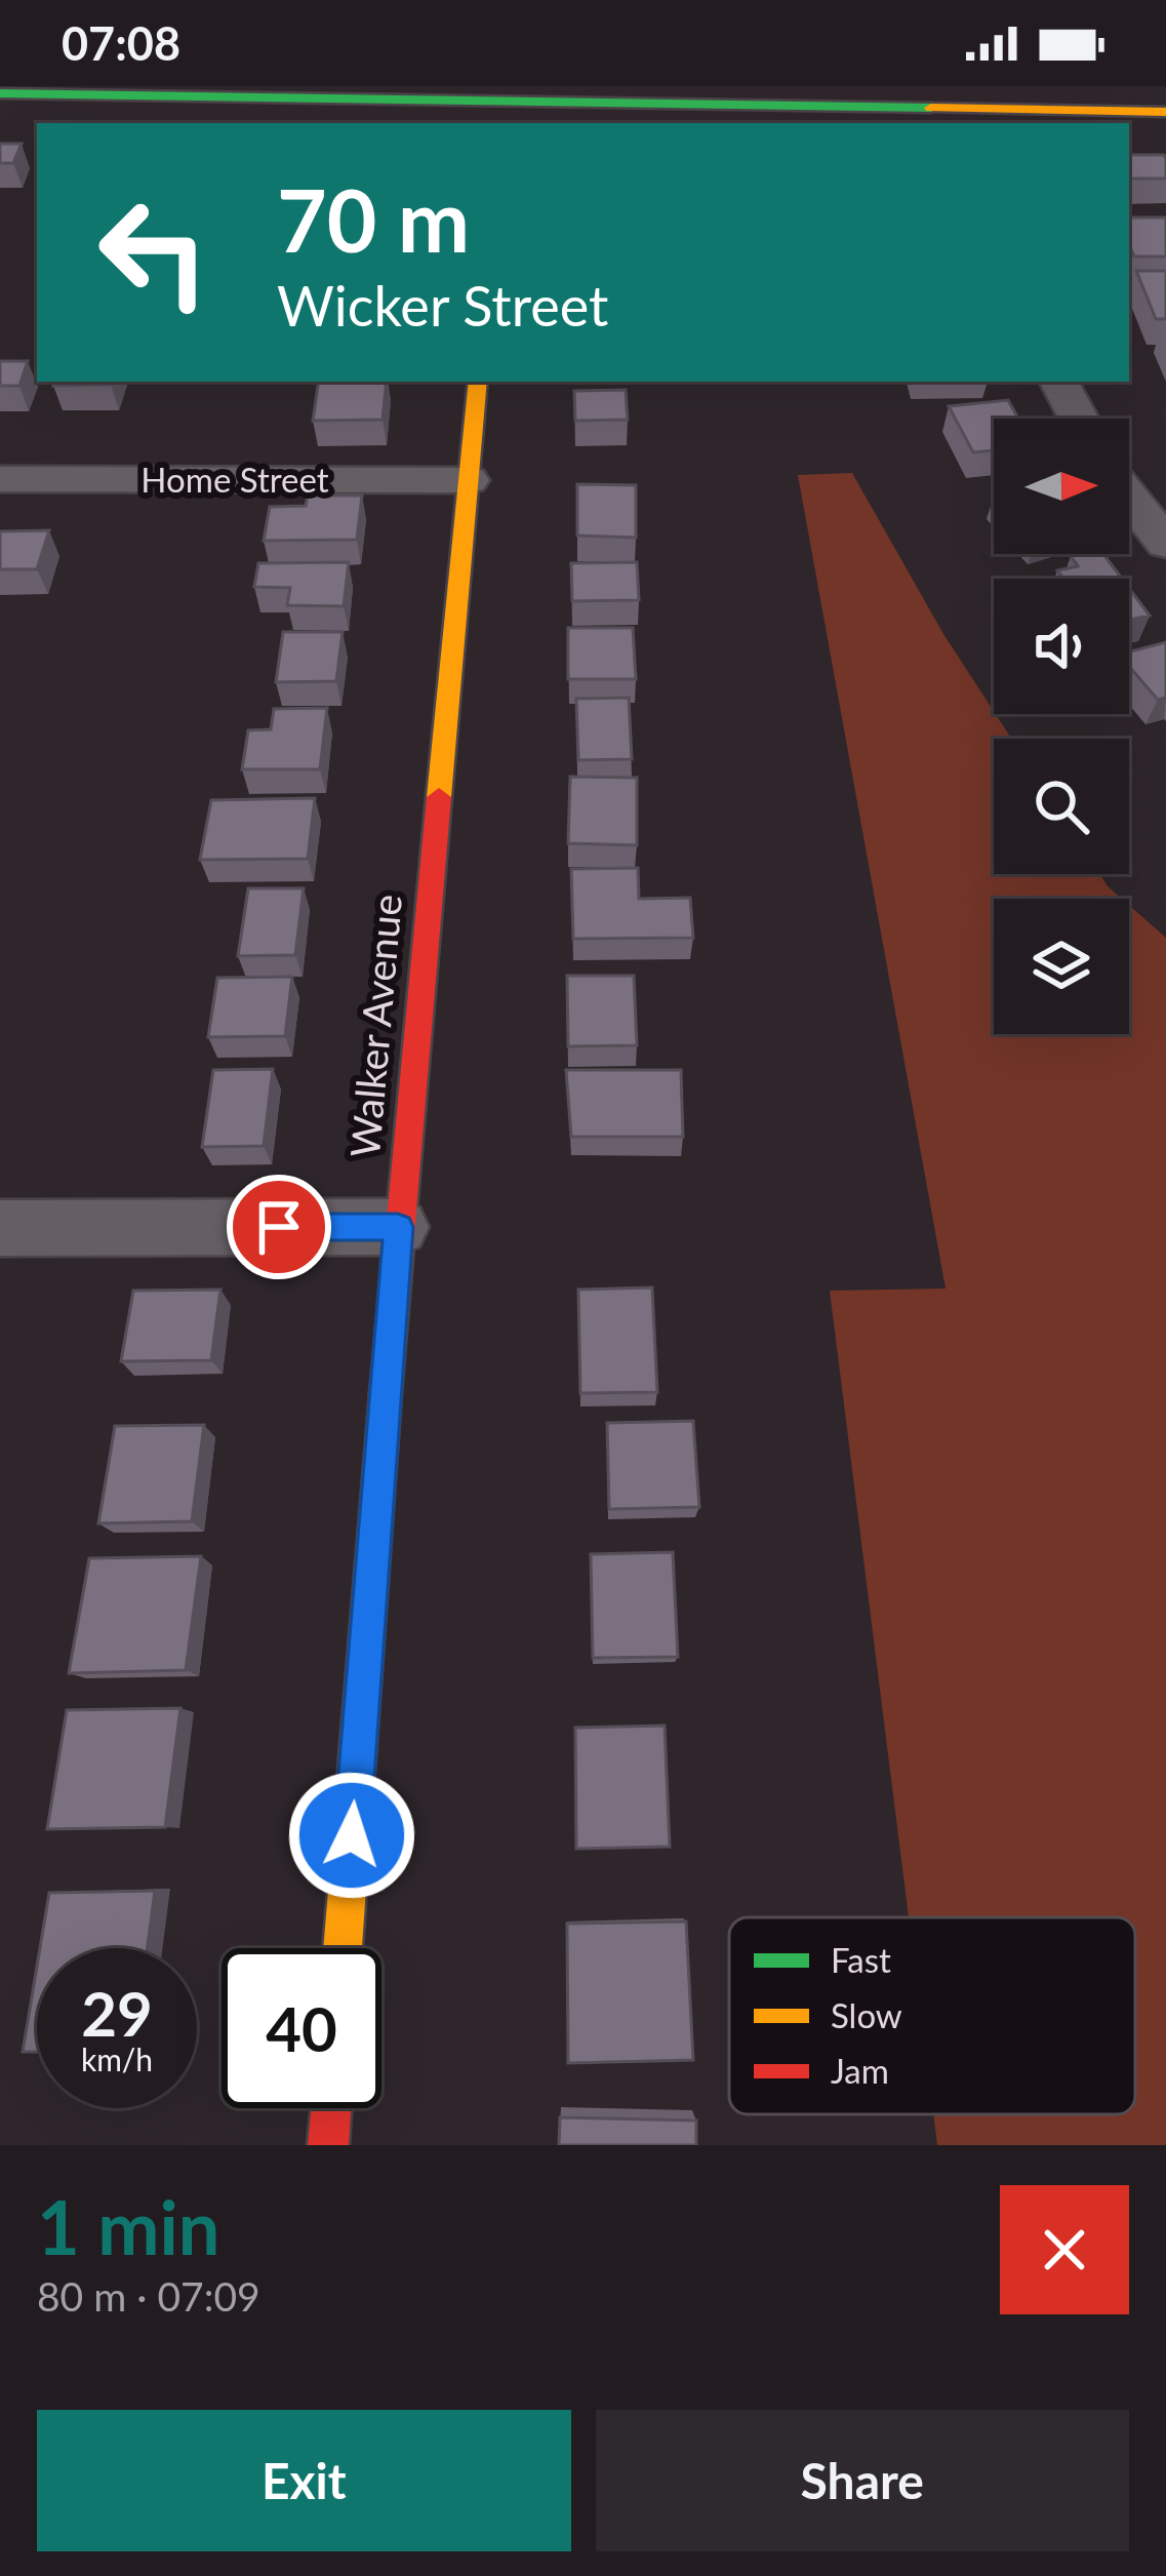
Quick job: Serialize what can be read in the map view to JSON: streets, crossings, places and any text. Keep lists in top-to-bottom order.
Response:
{
  "streets": {
    "main road": ["Walker Avenue"],
    "street": ["Home Street"]
  },
  "crossings": [
    ["Home Street", "Walker Avenue"]
  ],
  "legend": ["Fast", "Slow", "Jam"],
  "north": "right",
  "page": {
    "status": "07:08",
    "turn": ["70 m", "Wicker Street"],
    "speed": "29 km/h",
    "limit": "40",
    "heading": ["1 min", "80 m · 07:09"],
    "buttons": ["Exit", "Share"]
  }
}
